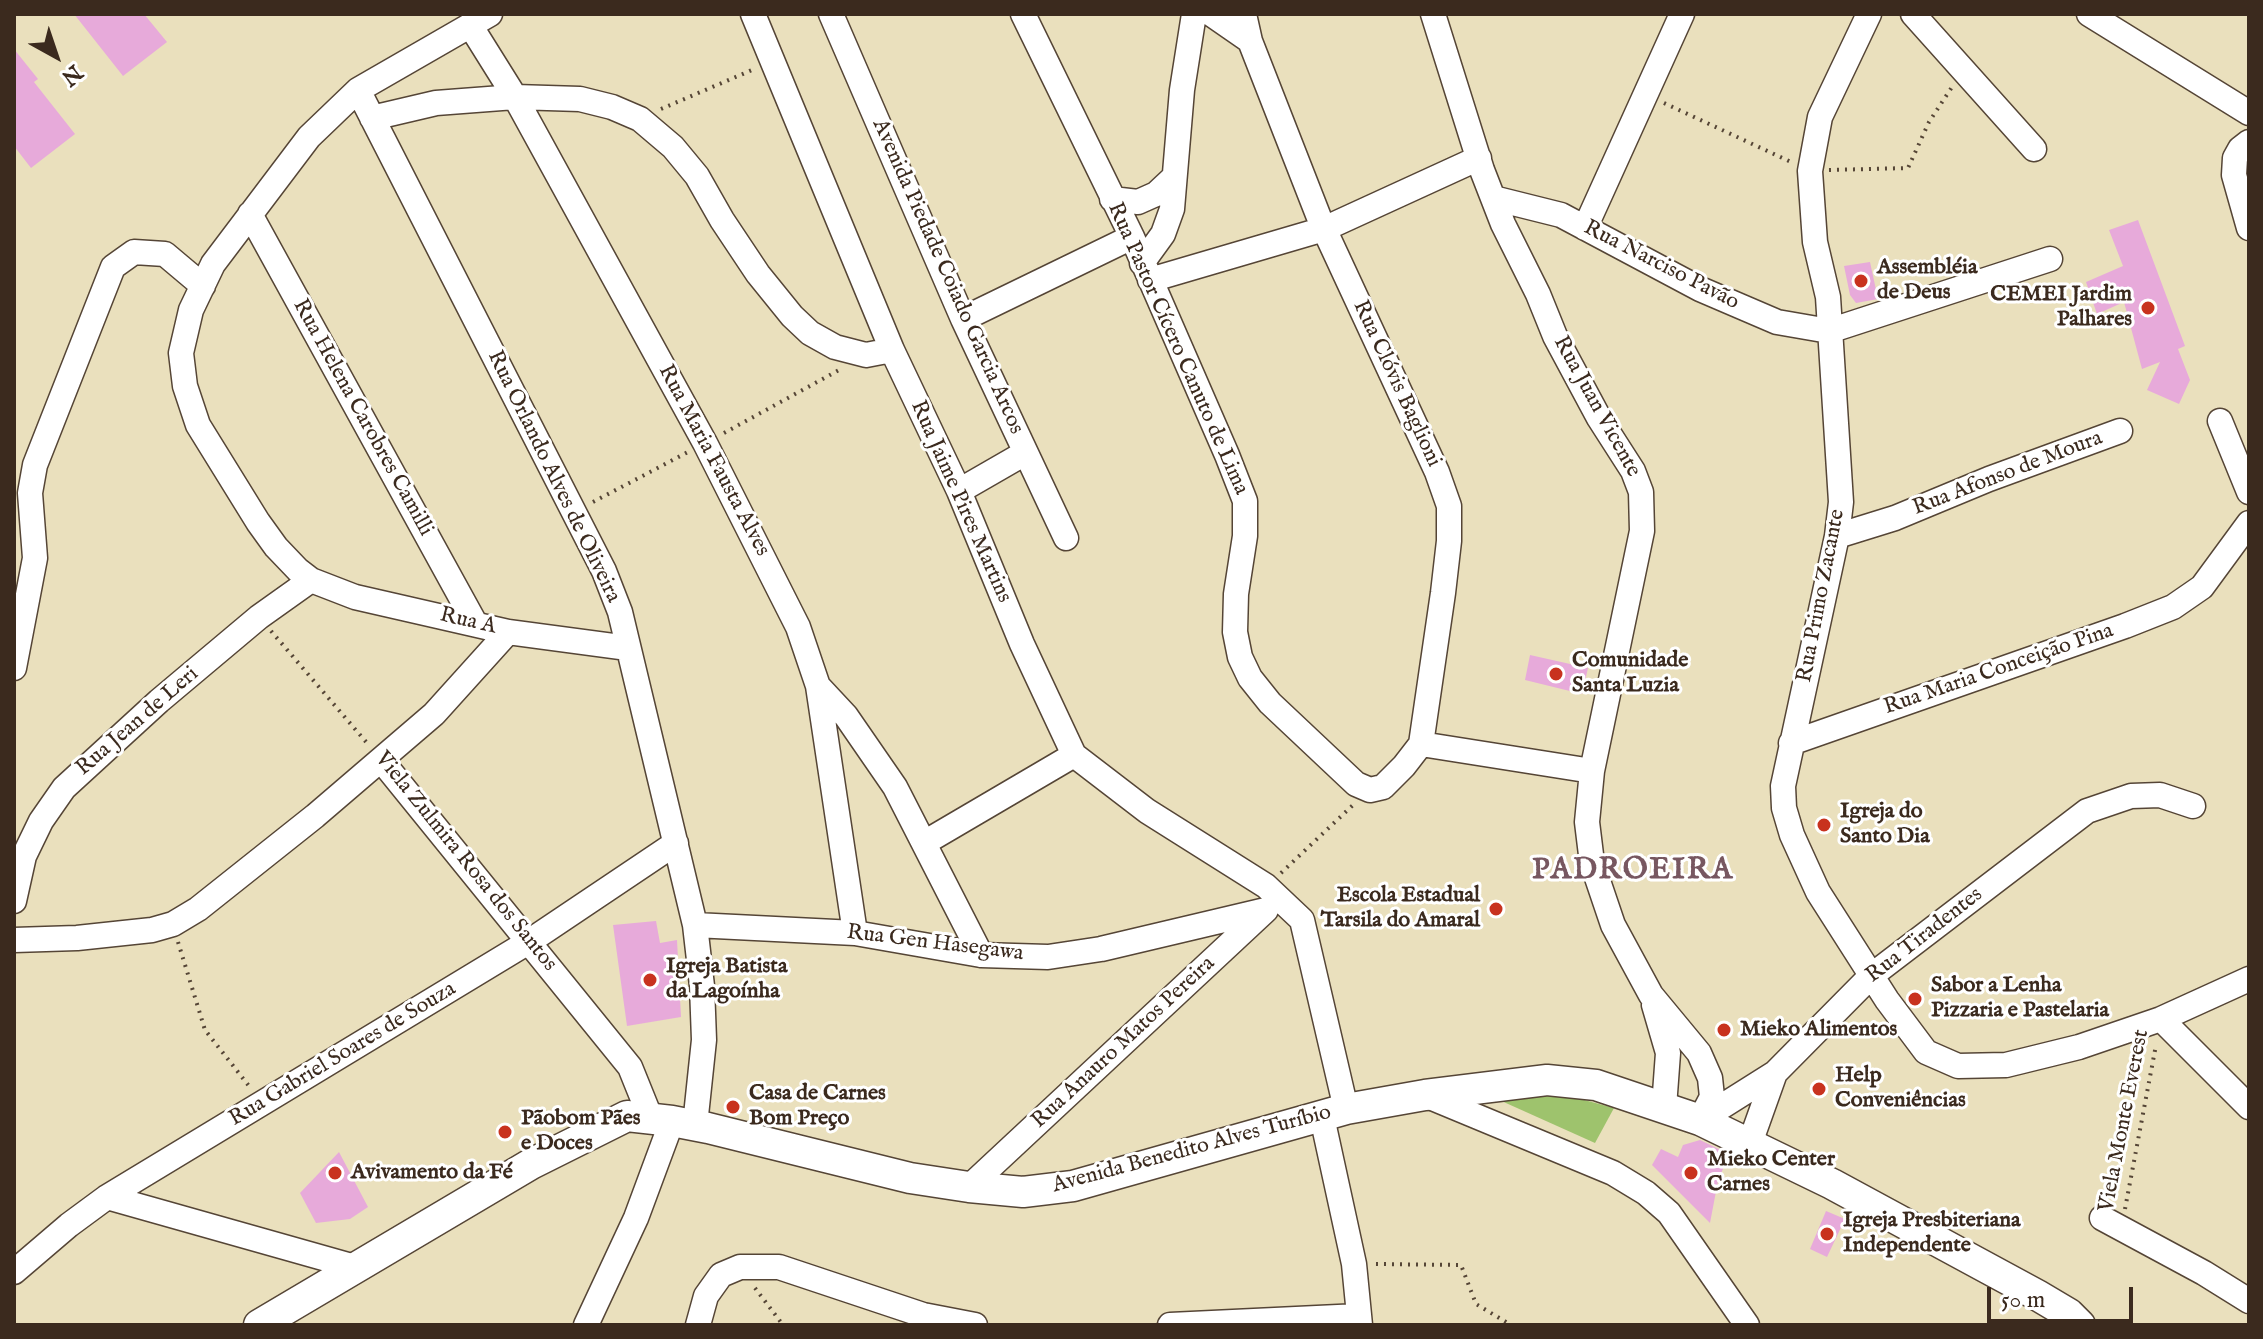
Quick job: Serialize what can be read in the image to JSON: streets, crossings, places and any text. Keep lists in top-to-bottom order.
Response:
{
  "streets": {
    "main road": ["Avenida Benedito Alves Turíbio"],
    "street": [
      "Rua Narciso Pavão",
      "Avenida Piedade Coiado Garcia Arcos",
      "Rua Pastor Cícero Canuto de Lima",
      "Rua Clóvis Baglioni",
      "Rua Juan Vicente",
      "Rua Helena Carobres Camilli",
      "Rua Maria Fausta Alves",
      "Rua Afonso de Moura",
      "Rua Orlando Alves de Oliveira",
      "Rua Jaime Pires Martins",
      "Rua Primo Zacante",
      "Rua A",
      "Rua Maria Conceição Pina",
      "Rua Jean de Leri",
      "Viela Zulmira Rosa dos Santos",
      "Rua Tiradentes",
      "Rua Gen Hasegawa",
      "Rua Anauro Matos Pereira",
      "Rua Gabriel Soares de Souza"
    ],
    "path": ["Viela Monte Everest"]
  },
  "crossings": [
    ["Rua Narciso Pavão", "Rua Juan Vicente"],
    ["Rua Narciso Pavão", "Rua Primo Zacante"],
    ["Rua Juan Vicente", "Rua Tiradentes"],
    ["Rua Juan Vicente", "Avenida Benedito Alves Turíbio"],
    ["Rua Helena Carobres Camilli", "Rua A"],
    ["Rua Maria Fausta Alves", "Rua Gen Hasegawa"],
    ["Rua Afonso de Moura", "Rua Primo Zacante"],
    ["Rua Orlando Alves de Oliveira", "Rua A"],
    ["Rua Orlando Alves de Oliveira", "Viela Zulmira Rosa dos Santos"],
    ["Rua Orlando Alves de Oliveira", "Rua Gen Hasegawa"],
    ["Rua Orlando Alves de Oliveira", "Rua Gabriel Soares de Souza"],
    ["Rua Orlando Alves de Oliveira", "Avenida Benedito Alves Turíbio"],
    ["Rua Jaime Pires Martins", "Rua Gen Hasegawa"],
    ["Rua Jaime Pires Martins", "Rua Anauro Matos Pereira"],
    ["Rua Jaime Pires Martins", "Avenida Benedito Alves Turíbio"],
    ["Rua Primo Zacante", "Rua Maria Conceição Pina"],
    ["Rua Primo Zacante", "Rua Tiradentes"],
    ["Rua Primo Zacante", "Viela Monte Everest"],
    ["Rua A", "Rua Jean de Leri"],
    ["Rua Jean de Leri", "Viela Zulmira Rosa dos Santos"],
    ["Viela Zulmira Rosa dos Santos", "Rua Gabriel Soares de Souza"],
    ["Viela Zulmira Rosa dos Santos", "Avenida Benedito Alves Turíbio"],
    ["Rua Tiradentes", "Avenida Benedito Alves Turíbio"],
    ["Rua Gen Hasegawa", "Rua Anauro Matos Pereira"],
    ["Rua Anauro Matos Pereira", "Avenida Benedito Alves Turíbio"]
  ],
  "districts": ["PADROEIRA"],
  "places": [
    "Assembléia de Deus",
    "CEMEI Jardim Palhares",
    "Comunidade Santa Luzia",
    "Igreja do Santo Dia",
    "Escola Estadual Tarsila do Amaral",
    "Igreja Batista da Lagoínha",
    "Sabor a Lenha Pizzaria e Pastelaria",
    "Mieko Alimentos",
    "Help Conveniências",
    "Casa de Carnes Bom Preço",
    "Pãobom Pães e Doces",
    "Avivamento da Fé",
    "Mieko Center Carnes",
    "Igreja Presbiteriana Independente"
  ],
  "scale_bar": "50 m",
  "north": "bottom right"
}
